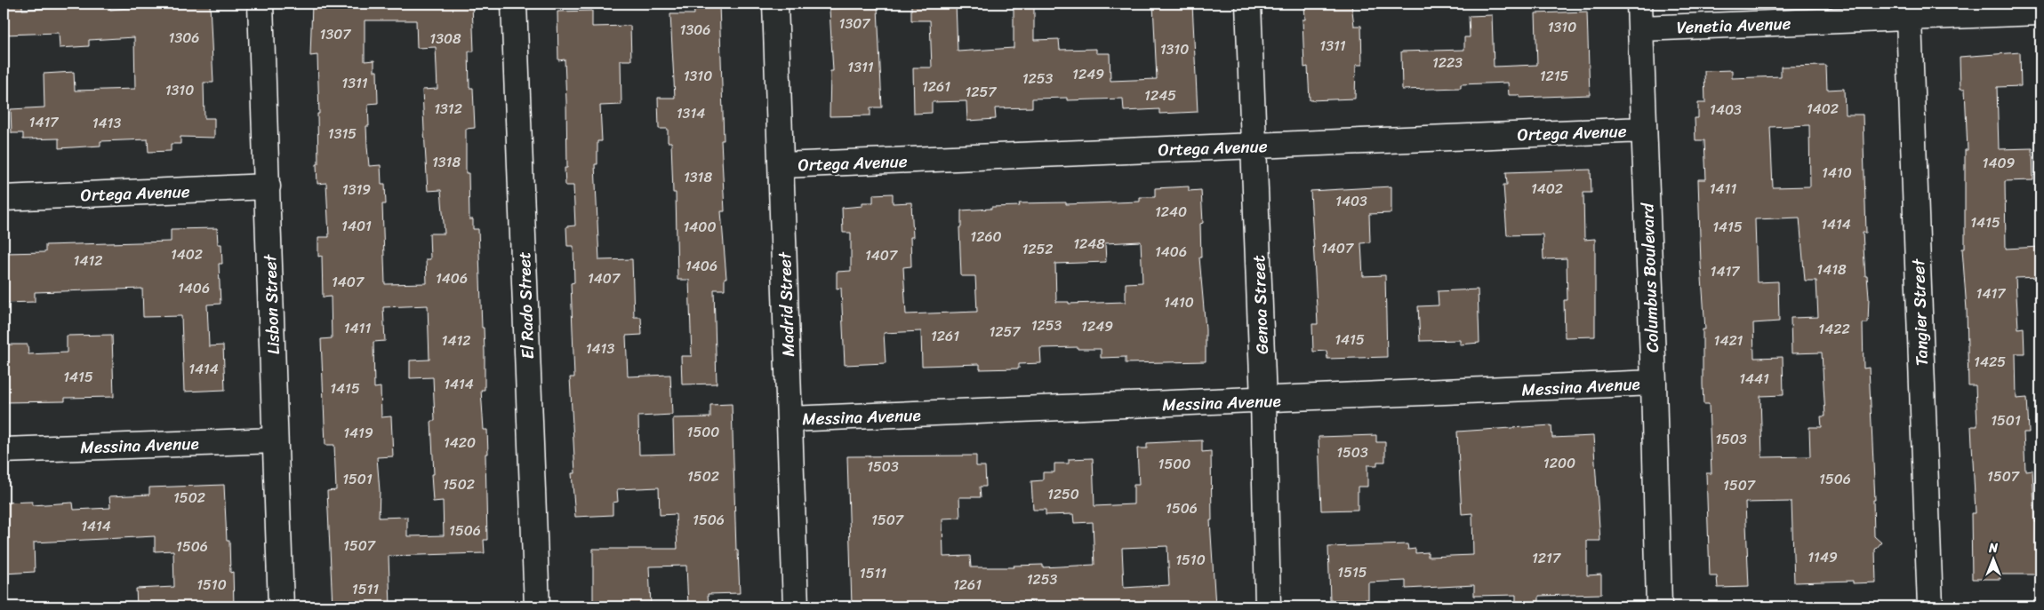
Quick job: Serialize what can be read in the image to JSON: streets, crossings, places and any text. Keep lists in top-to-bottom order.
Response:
{
  "streets": {
    "street": [
      "Venetia Avenue",
      "Ortega Avenue",
      "Columbus Boulevard",
      "Lisbon Street",
      "Madrid Street",
      "Genoa Street",
      "El Rado Street",
      "Tangier Street",
      "Messina Avenue"
    ]
  },
  "crossings": [
    ["Venetia Avenue", "Columbus Boulevard"],
    ["Venetia Avenue", "Tangier Street"],
    ["Ortega Avenue", "Columbus Boulevard"],
    ["Ortega Avenue", "Lisbon Street"],
    ["Ortega Avenue", "Madrid Street"],
    ["Ortega Avenue", "Genoa Street"],
    ["Columbus Boulevard", "Messina Avenue"],
    ["Lisbon Street", "Messina Avenue"],
    ["Madrid Street", "Messina Avenue"],
    ["Genoa Street", "Messina Avenue"]
  ],
  "house_numbers": [
    "1307",
    "1310",
    "1306",
    "1307",
    "1306",
    "1308",
    "1311",
    "1310",
    "1223",
    "1311",
    "1249",
    "1310",
    "1215",
    "1253",
    "1311",
    "1261",
    "1310",
    "1257",
    "1245",
    "1312",
    "1402",
    "1403",
    "1314",
    "1417",
    "1413",
    "1315",
    "1318",
    "1409",
    "1410",
    "1318",
    "1402",
    "1411",
    "1319",
    "1403",
    "1240",
    "1415",
    "1414",
    "1401",
    "1400",
    "1415",
    "1260",
    "1248",
    "1407",
    "1252",
    "1406",
    "1402",
    "1407",
    "1412",
    "1406",
    "1418",
    "1417",
    "1406",
    "1407",
    "1407",
    "1406",
    "1417",
    "1410",
    "1253",
    "1249",
    "1411",
    "1422",
    "1257",
    "1261",
    "1415",
    "1412",
    "1421",
    "1413",
    "1425",
    "1414",
    "1415",
    "1441",
    "1414",
    "1415",
    "1501",
    "1500",
    "1419",
    "1503",
    "1420",
    "1503",
    "1200",
    "1500",
    "1503",
    "1502",
    "1507",
    "1501",
    "1506",
    "1502",
    "1507",
    "1250",
    "1502",
    "1506",
    "1506",
    "1507",
    "1414",
    "1506",
    "1507",
    "1506",
    "1149",
    "1217",
    "1510",
    "1515",
    "1511",
    "1253",
    "1510",
    "1261",
    "1511"
  ],
  "north": "top"
}
